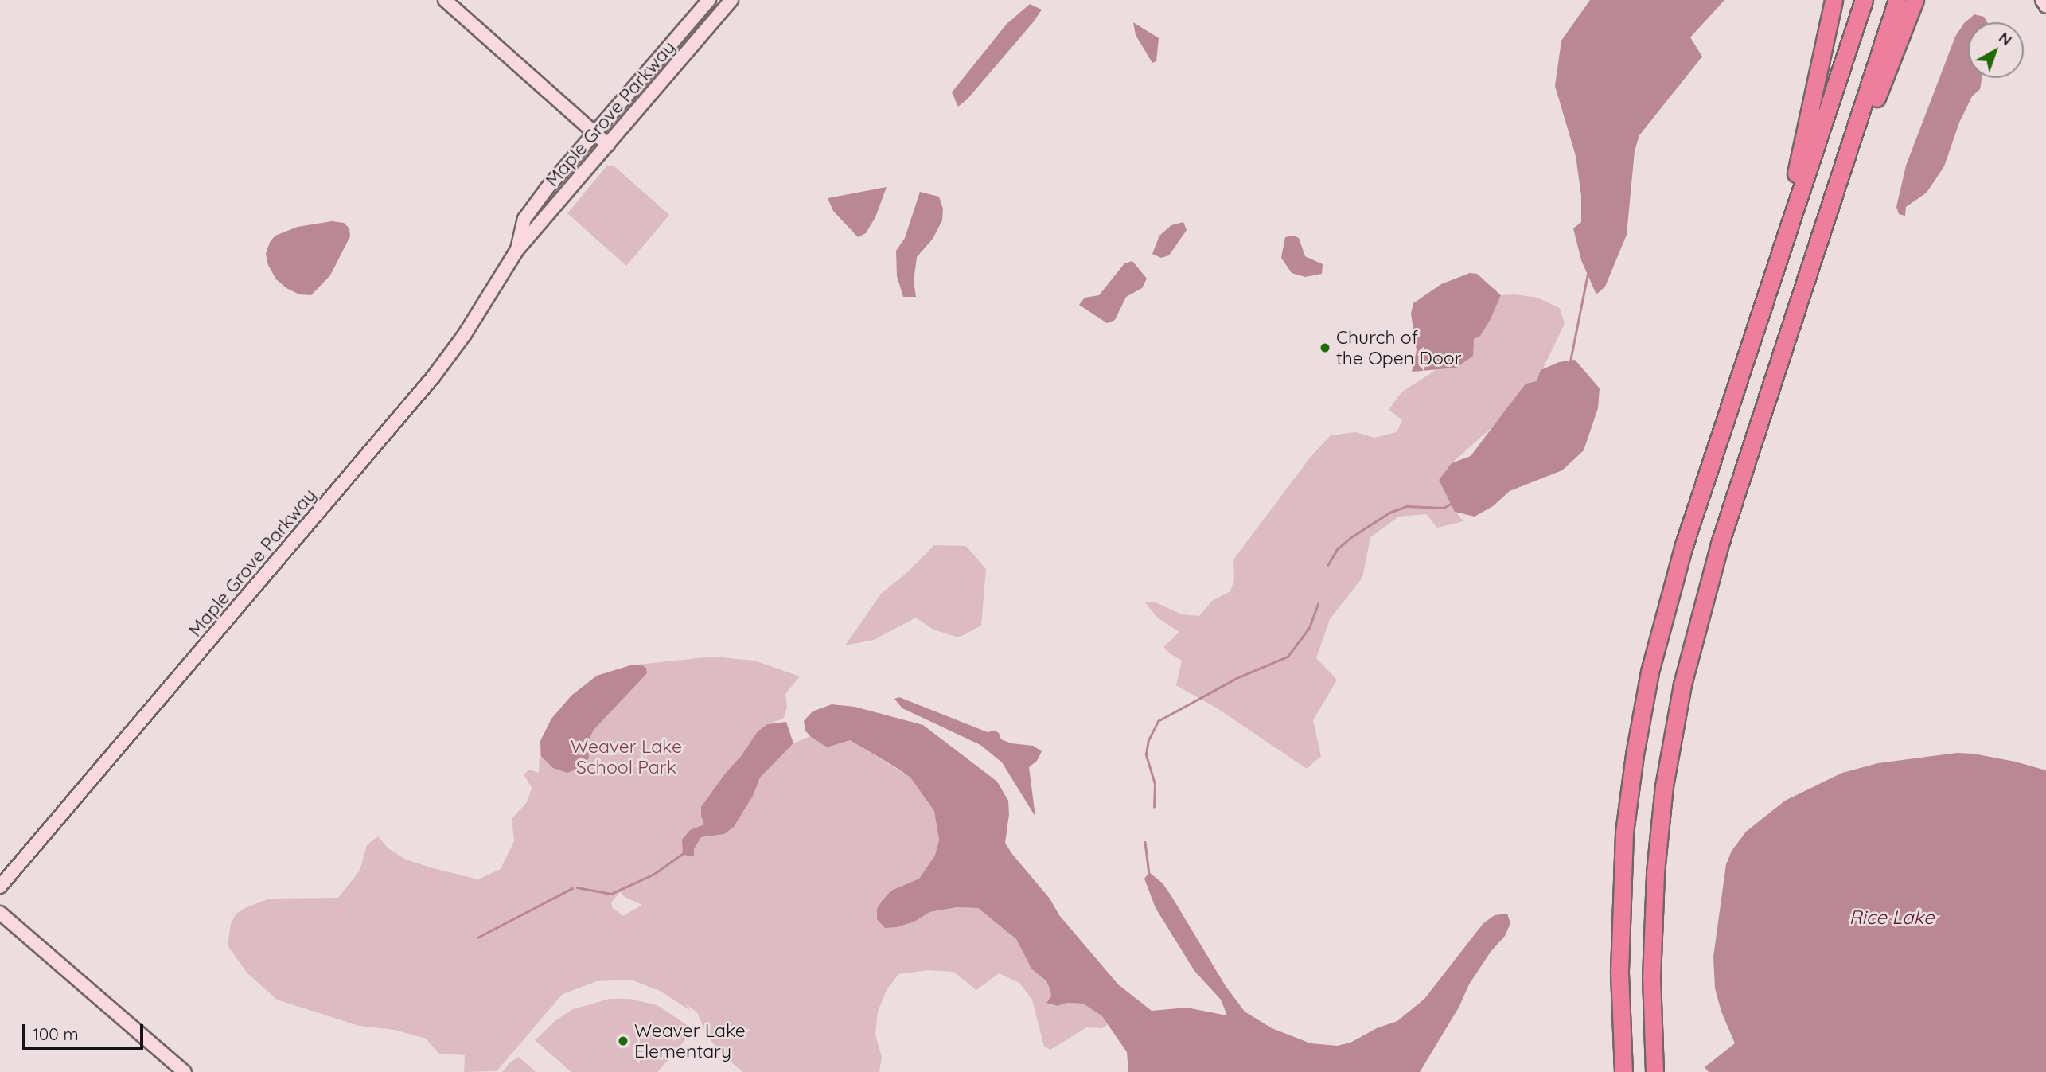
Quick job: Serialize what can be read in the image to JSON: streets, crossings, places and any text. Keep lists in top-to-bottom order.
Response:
{
  "streets": {
    "main road": ["Maple Grove Parkway"]
  },
  "water": ["Rice Lake"],
  "parks": ["Weaver Lake School Park"],
  "places": ["Church of the Open Door", "Weaver Lake Elementary"],
  "scale_bar": "100 m",
  "north": "top right"
}
